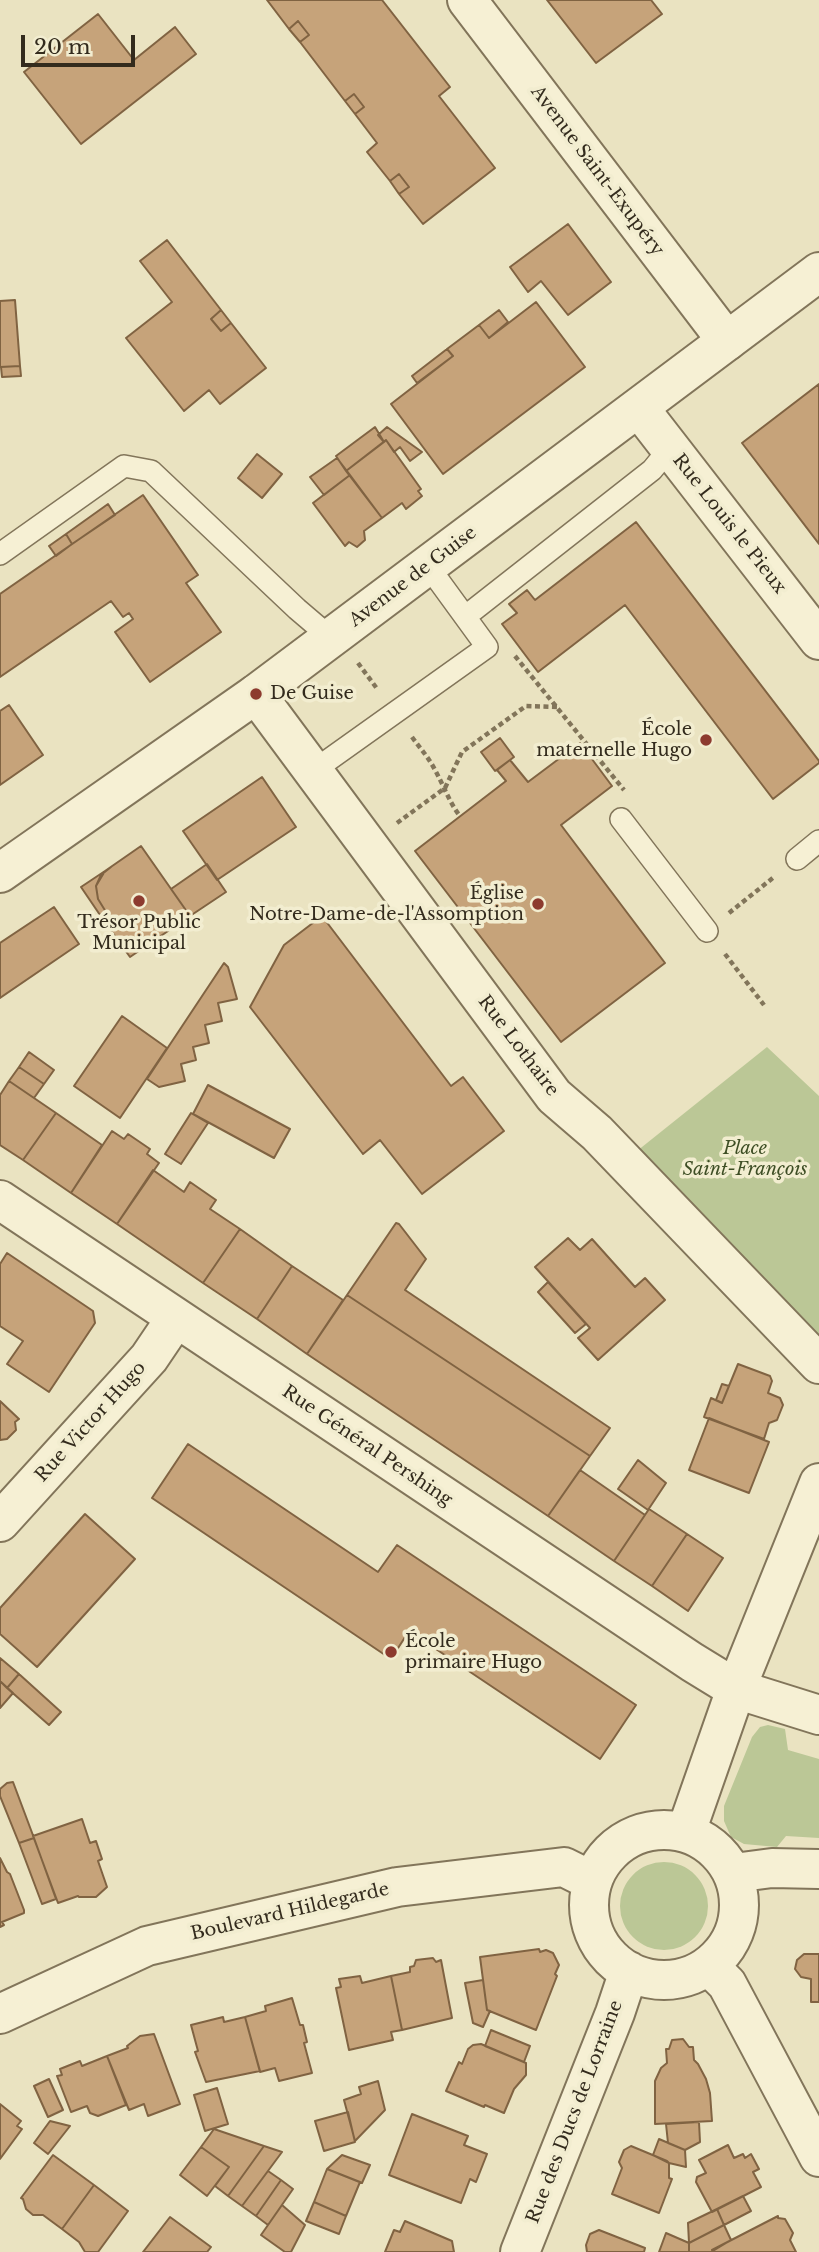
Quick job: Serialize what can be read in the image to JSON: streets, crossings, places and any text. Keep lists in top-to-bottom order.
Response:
{
  "streets": {
    "street": [
      "Avenue Saint-Exupéry",
      "Rue Louis le Pieux",
      "Avenue de Guise",
      "Rue Lothaire",
      "Rue Victor Hugo",
      "Rue Général Pershing",
      "Boulevard Hildegarde",
      "Rue des Ducs de Lorraine"
    ]
  },
  "crossings": [
    ["Avenue Saint-Exupéry", "Avenue de Guise"],
    ["Rue Louis le Pieux", "Avenue de Guise"],
    ["Avenue de Guise", "Rue Lothaire"],
    ["Rue Victor Hugo", "Rue Général Pershing"],
    ["Boulevard Hildegarde", "Rue des Ducs de Lorraine"]
  ],
  "parks": ["Place Saint-François"],
  "places": [
    "De Guise",
    "École maternelle Hugo",
    "Trésor Public Municipal",
    "Église Notre-Dame-de-l'Assomption",
    "École primaire Hugo"
  ],
  "scale_bar": "20 m"
}
